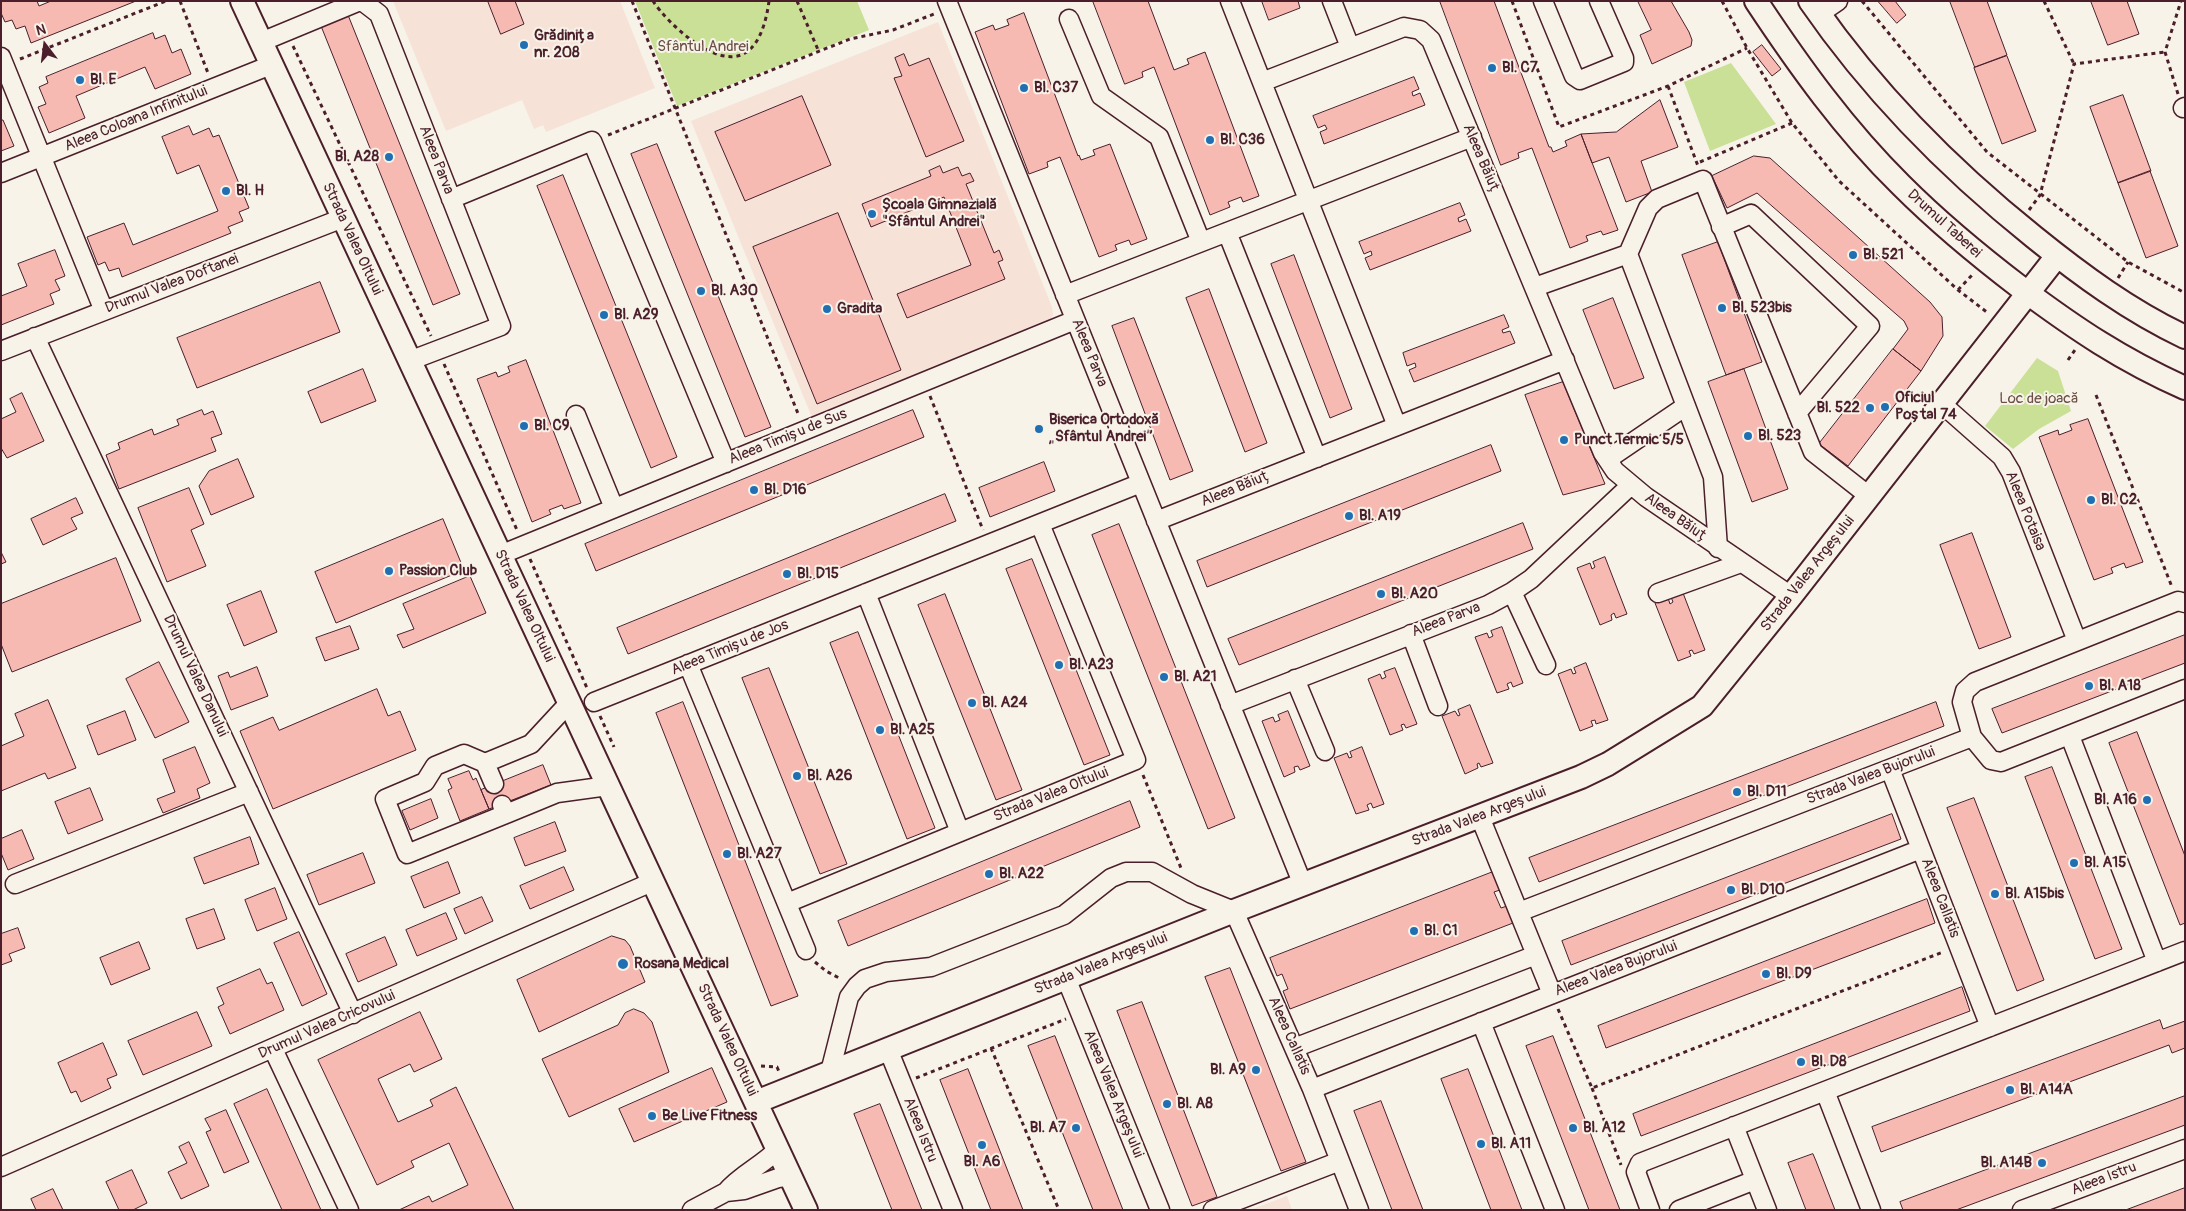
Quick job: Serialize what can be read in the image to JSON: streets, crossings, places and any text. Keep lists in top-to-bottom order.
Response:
{
  "streets": {
    "main road": ["Drumul Taberei", "Strada Valea Oltului", "Strada Valea Argeșului"],
    "street": [
      "Aleea Coloana Infinitului",
      "Aleea Băiuț",
      "Aleea Parva",
      "Drumul Valea Doftanei",
      "Aleea Timișu de Sus",
      "Aleea Potaisa",
      "Aleea Timișu de Jos",
      "Drumul Valea Danului",
      "Strada Valea Bujorului",
      "Aleea Callatis",
      "Aleea Valea Bujorului",
      "Drumul Valea Cricovului",
      "Aleea Valea Argeșului",
      "Aleea Istru"
    ]
  },
  "crossings": [
    ["Aleea Coloana Infinitului", "Strada Valea Oltului"],
    ["Aleea Băiuț", "Aleea Parva"],
    ["Aleea Băiuț", "Strada Valea Argeșului"],
    ["Aleea Parva", "Aleea Timișu de Sus"],
    ["Aleea Parva", "Strada Valea Argeșului"],
    ["Aleea Parva", "Aleea Timișu de Jos"],
    ["Drumul Taberei", "Strada Valea Argeșului"],
    ["Strada Valea Oltului", "Drumul Valea Doftanei"],
    ["Strada Valea Oltului", "Aleea Timișu de Sus"],
    ["Strada Valea Oltului", "Strada Valea Argeșului"],
    ["Strada Valea Oltului", "Drumul Valea Cricovului"],
    ["Drumul Valea Doftanei", "Drumul Valea Danului"],
    ["Aleea Potaisa", "Strada Valea Argeșului"],
    ["Strada Valea Argeșului", "Aleea Callatis"],
    ["Strada Valea Argeșului", "Aleea Valea Argeșului"],
    ["Strada Valea Argeșului", "Aleea Istru"],
    ["Drumul Valea Danului", "Drumul Valea Cricovului"],
    ["Strada Valea Bujorului", "Aleea Callatis"],
    ["Aleea Callatis", "Aleea Valea Bujorului"]
  ],
  "parks": ["Sfântul Andrei", "Loc de joacă"],
  "places": [
    "Grădinița nr. 208",
    "Bl. C7",
    "Bl. E",
    "Bl. C37",
    "Bl. C36",
    "Bl. A28",
    "Bl. H",
    "Școala Gimnazială \"Sfântul Andrei\"",
    "Bl. 521",
    "Bl. A30",
    "Bl. 523bis",
    "Gradita",
    "Bl. A29",
    "Oficiul Poștal 74",
    "Bl. 522",
    "Bl. C9",
    "Biserica Ortodoxă „Sfântul Andrei”",
    "Bl. 523",
    "Punct Termic 5/5",
    "Bl. D16",
    "Bl. C2",
    "Bl. A19",
    "Passion Club",
    "Bl. D15",
    "Bl. A20",
    "Bl. A23",
    "Bl. A21",
    "Bl. A18",
    "Bl. A24",
    "Bl. A25",
    "Bl. A26",
    "Bl. D11",
    "Bl. A16",
    "Bl. A27",
    "Bl. A15",
    "Bl. A22",
    "Bl. D10",
    "Bl. A15bis",
    "Bl. C1",
    "Rosana Medical",
    "Bl. D9",
    "Bl. D8",
    "Bl. A9",
    "Bl. A14A",
    "Bl. A8",
    "Be Live Fitness",
    "Bl. A7",
    "Bl. A12",
    "Bl. A11",
    "Bl. A6",
    "Bl. A14B"
  ],
  "north": "top"
}
